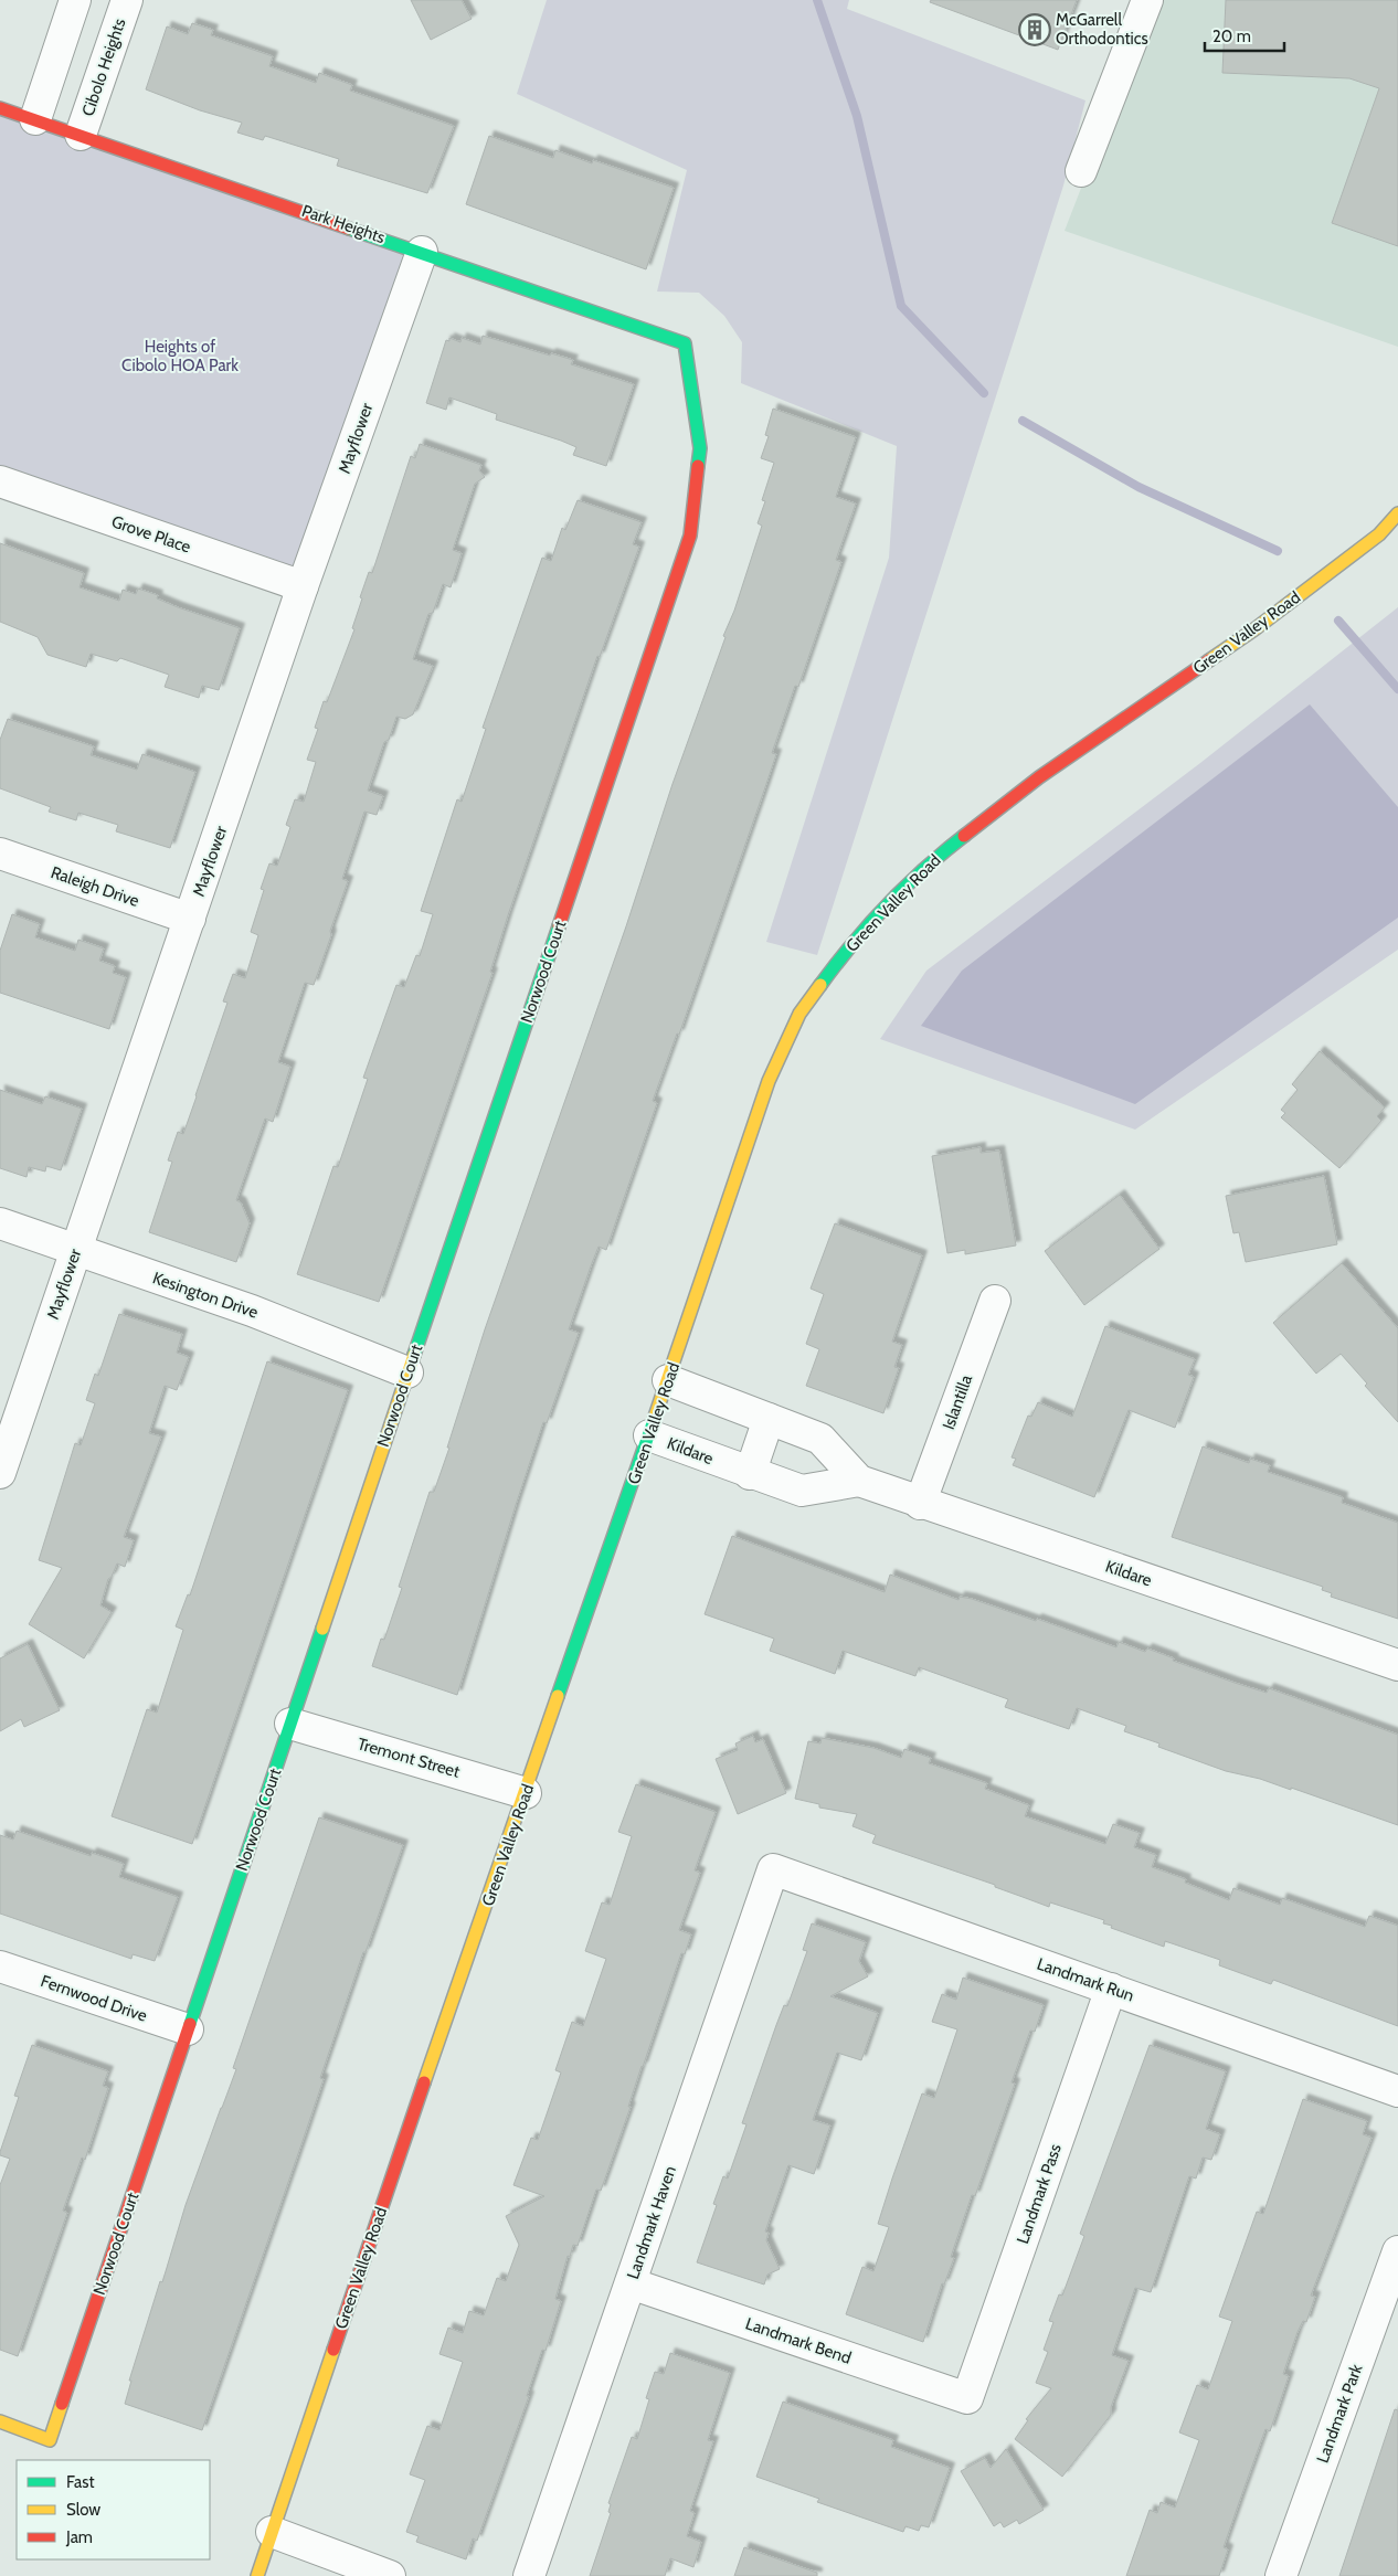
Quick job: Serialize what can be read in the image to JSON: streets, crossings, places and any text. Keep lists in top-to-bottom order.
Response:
{
  "streets": {
    "street": [
      "Cibolo Heights",
      "Park Heights",
      "Mayflower",
      "Grove Place",
      "Green Valley Road",
      "Raleigh Drive",
      "Norwood Court",
      "Kesington Drive",
      "Islantilla",
      "Kildare",
      "Tremont Street",
      "Landmark Run",
      "Fernwood Drive",
      "Landmark Pass",
      "Landmark Haven",
      "Landmark Bend",
      "Landmark Park"
    ]
  },
  "crossings": [
    ["Cibolo Heights", "Park Heights"],
    ["Park Heights", "Mayflower"],
    ["Park Heights", "Norwood Court"],
    ["Mayflower", "Grove Place"],
    ["Mayflower", "Raleigh Drive"],
    ["Mayflower", "Kesington Drive"],
    ["Green Valley Road", "Kildare"],
    ["Green Valley Road", "Tremont Street"],
    ["Norwood Court", "Kesington Drive"],
    ["Norwood Court", "Tremont Street"],
    ["Norwood Court", "Fernwood Drive"],
    ["Islantilla", "Kildare"],
    ["Landmark Run", "Landmark Pass"],
    ["Landmark Run", "Landmark Haven"],
    ["Landmark Pass", "Landmark Bend"],
    ["Landmark Haven", "Landmark Bend"]
  ],
  "parks": ["Heights of Cibolo HOA Park"],
  "places": {
    "building": ["McGarrell Orthodontics"]
  },
  "legend": ["Fast", "Slow", "Jam"],
  "scale_bar": "20 m"
}
